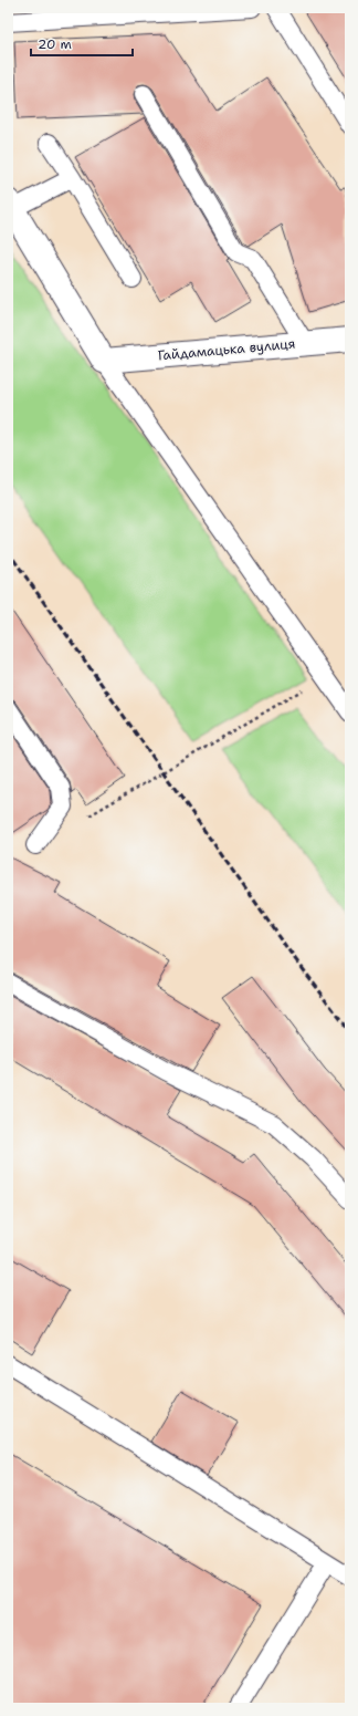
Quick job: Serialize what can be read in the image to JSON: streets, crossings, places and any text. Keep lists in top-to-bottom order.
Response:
{
  "streets": {
    "street": ["Гайдамацька вулиця"]
  },
  "scale_bar": "20 m"
}
